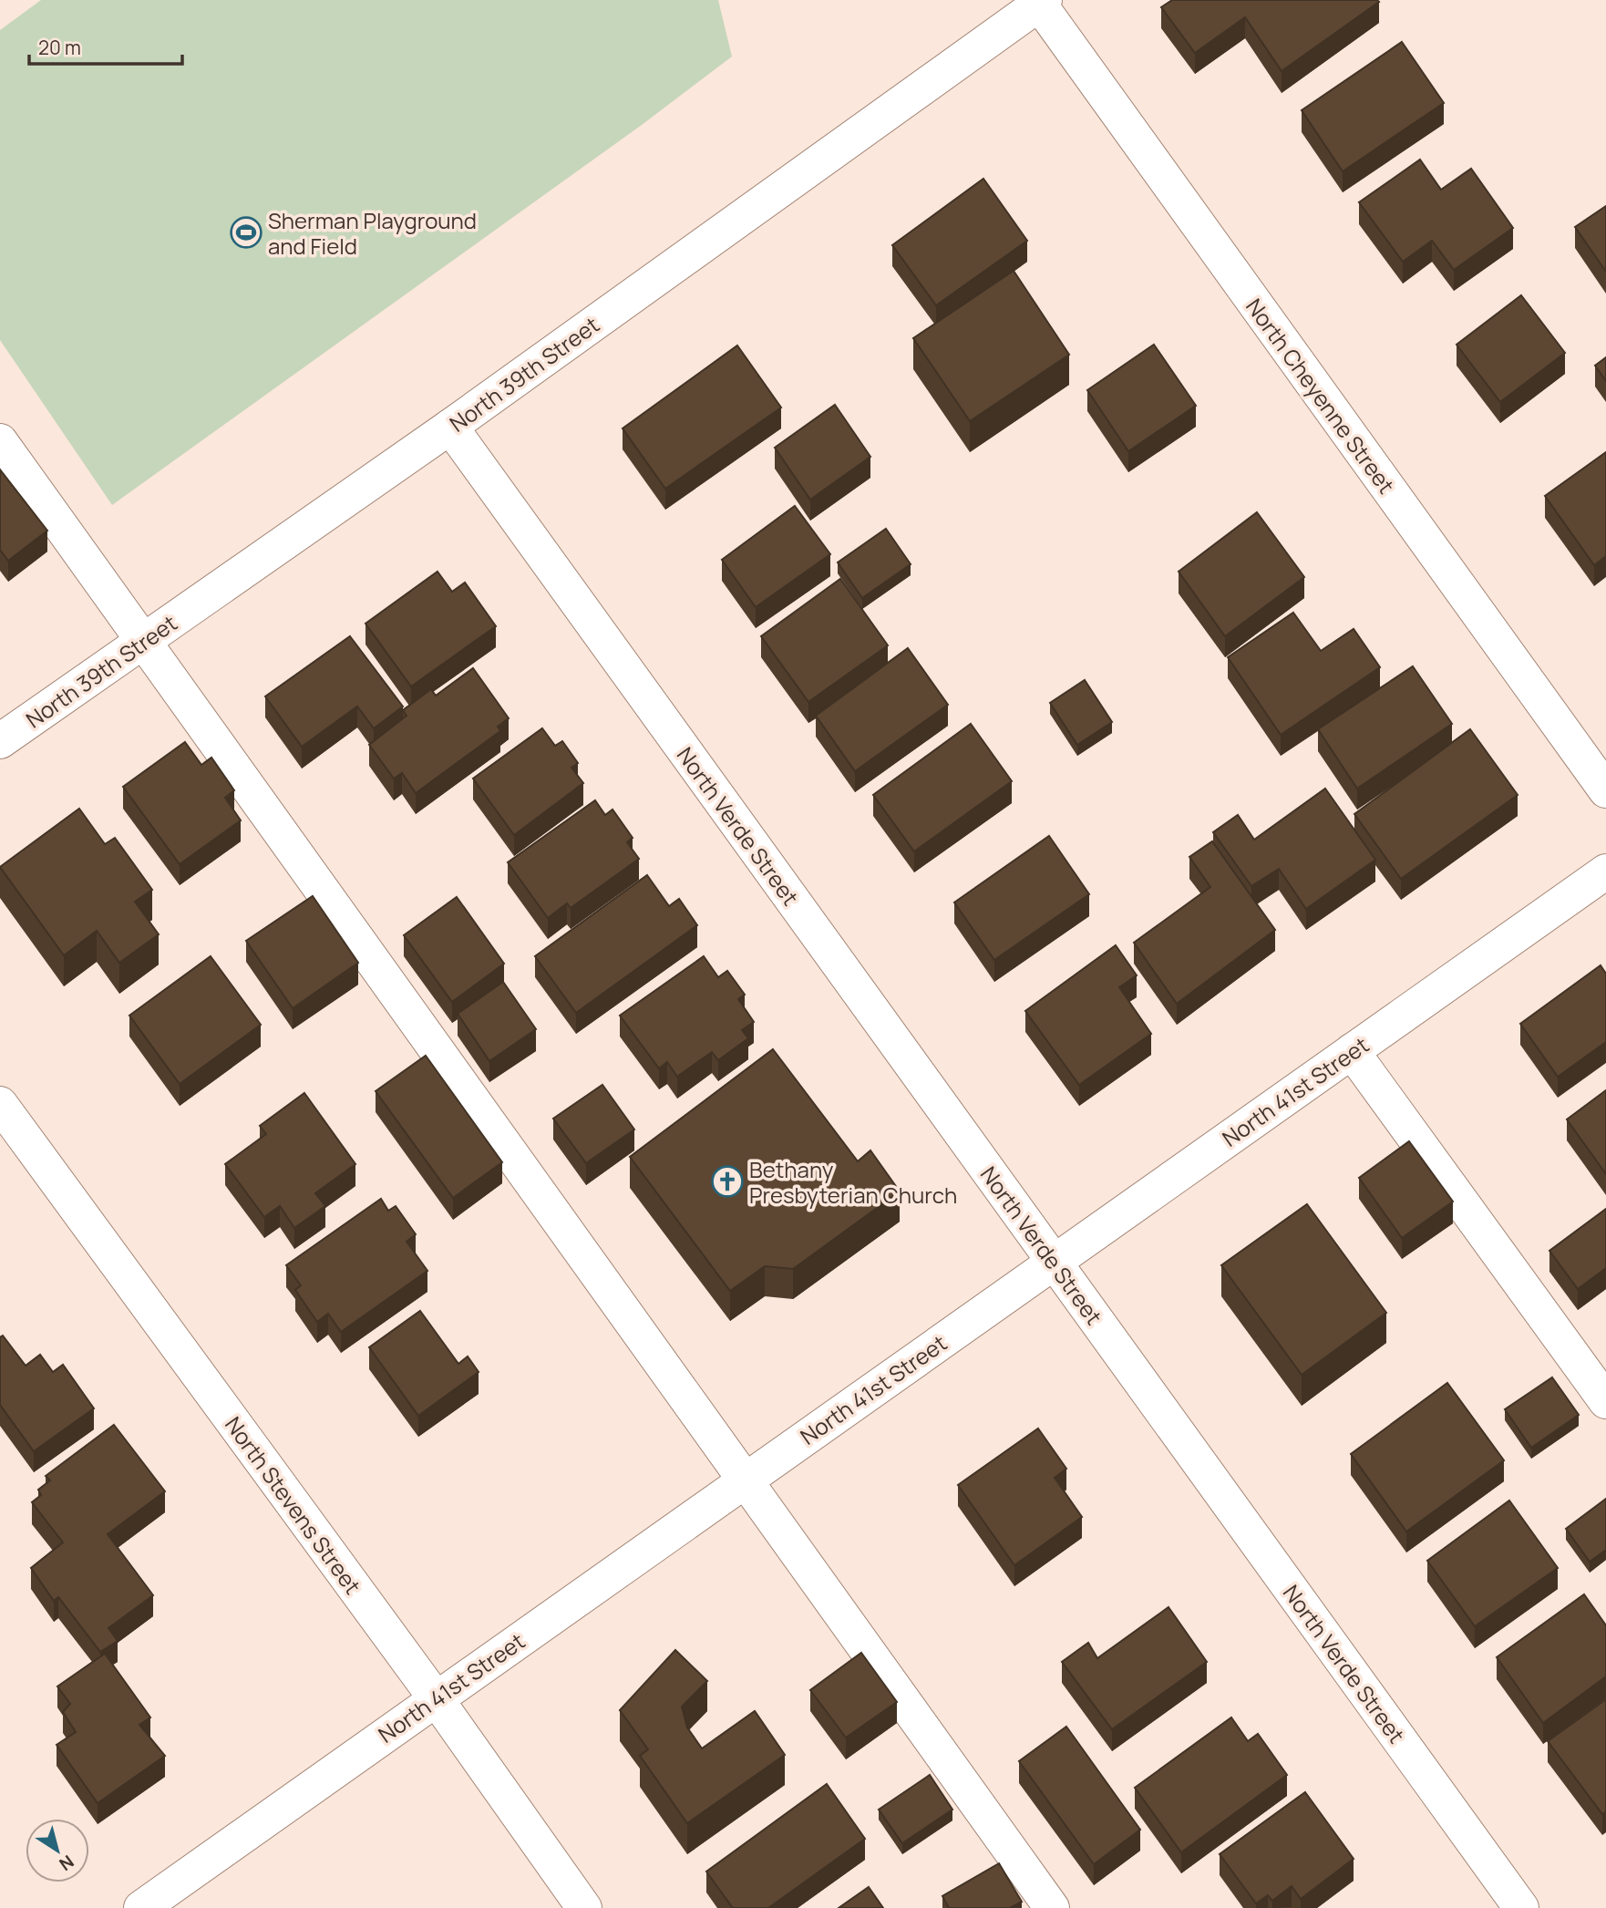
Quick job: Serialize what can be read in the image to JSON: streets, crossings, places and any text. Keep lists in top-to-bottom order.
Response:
{
  "streets": {
    "street": [
      "North 39th Street",
      "North Cheyenne Street",
      "North Verde Street",
      "North 41st Street",
      "North Stevens Street"
    ]
  },
  "crossings": [
    ["North 39th Street", "North Cheyenne Street"],
    ["North 39th Street", "North Verde Street"],
    ["North Verde Street", "North 41st Street"],
    ["North 41st Street", "North Stevens Street"]
  ],
  "places": {
    "sports": ["Sherman Playground and Field"],
    "church": ["Bethany Presbyterian Church"]
  },
  "scale_bar": "20 m",
  "north": "bottom right"
}
